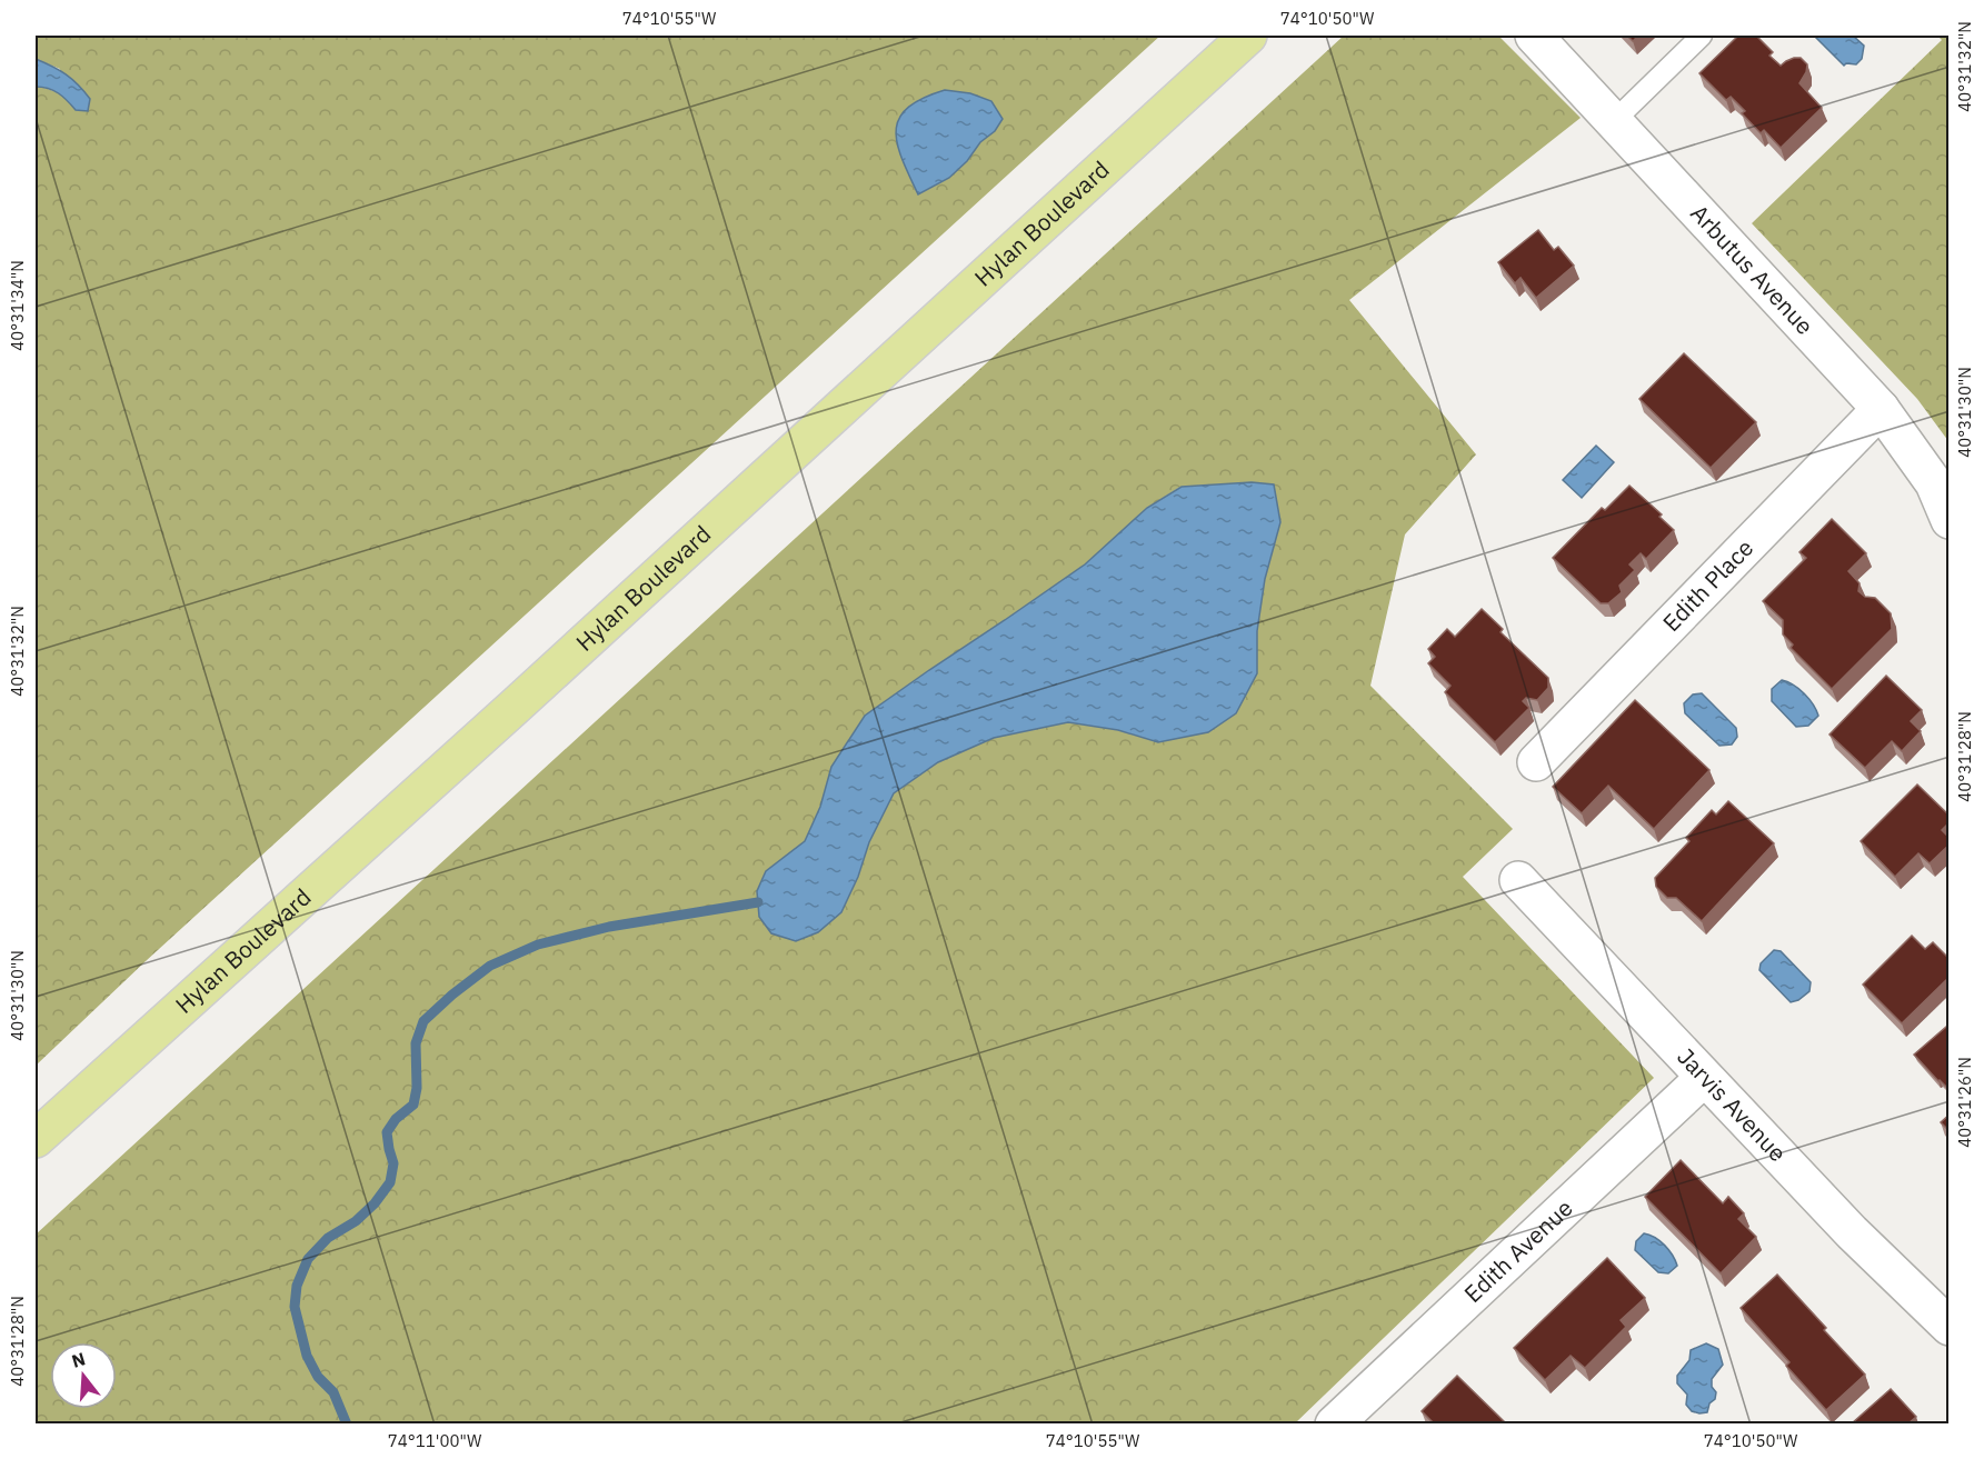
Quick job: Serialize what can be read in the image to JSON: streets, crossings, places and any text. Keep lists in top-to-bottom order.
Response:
{
  "streets": {
    "main road": ["Hylan Boulevard"],
    "street": [
      "Arbutus Avenue",
      "Edith Place",
      "Jarvis Avenue",
      "Edith Avenue"
    ]
  },
  "crossings": [
    ["Arbutus Avenue", "Edith Place"],
    ["Jarvis Avenue", "Edith Avenue"]
  ],
  "north": "top",
  "coordinates": [
    "74°10'55\"W",
    "74°10'50\"W",
    "40°31'32\"N",
    "40°31'34\"N",
    "40°31'30\"N",
    "40°31'28\"N",
    "40°31'26\"N",
    "74°11'00\"W"
  ]
}
